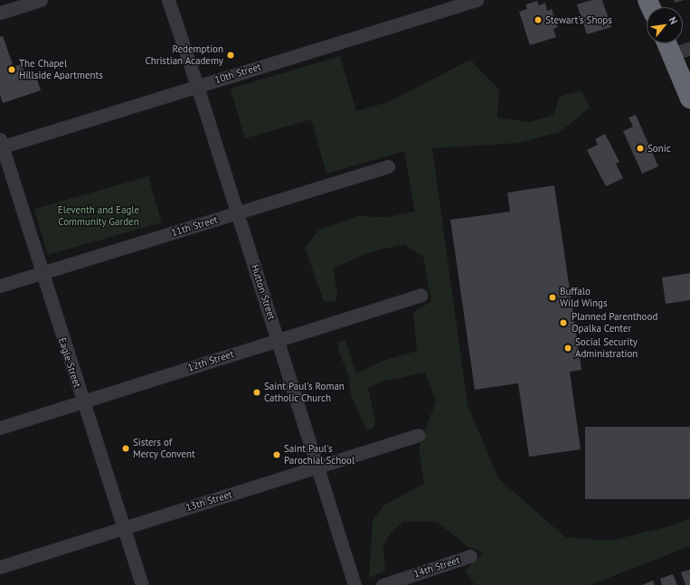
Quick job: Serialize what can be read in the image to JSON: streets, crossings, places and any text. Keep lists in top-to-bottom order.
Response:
{
  "streets": {
    "street": [
      "10th Street",
      "11th Street",
      "Hutton Street",
      "12th Street",
      "Eagle Street",
      "13th Street",
      "14th Street"
    ]
  },
  "crossings": [
    ["10th Street", "Hutton Street"],
    ["10th Street", "Eagle Street"],
    ["11th Street", "Hutton Street"],
    ["11th Street", "Eagle Street"],
    ["Hutton Street", "12th Street"],
    ["Hutton Street", "13th Street"],
    ["12th Street", "Eagle Street"],
    ["Eagle Street", "13th Street"]
  ],
  "parks": ["Eleventh and Eagle Community Garden"],
  "places": [
    "Stewart's Shops",
    "Redemption Christian Academy",
    "The Chapel Hillside Apartments",
    "Sonic",
    "Buffalo Wild Wings",
    "Planned Parenthood Opalka Center",
    "Social Security Administration",
    "Saint Paul's Roman Catholic Church",
    "Sisters of Mercy Convent",
    "Saint Paul's Parochial School"
  ],
  "north": "top right"
}
